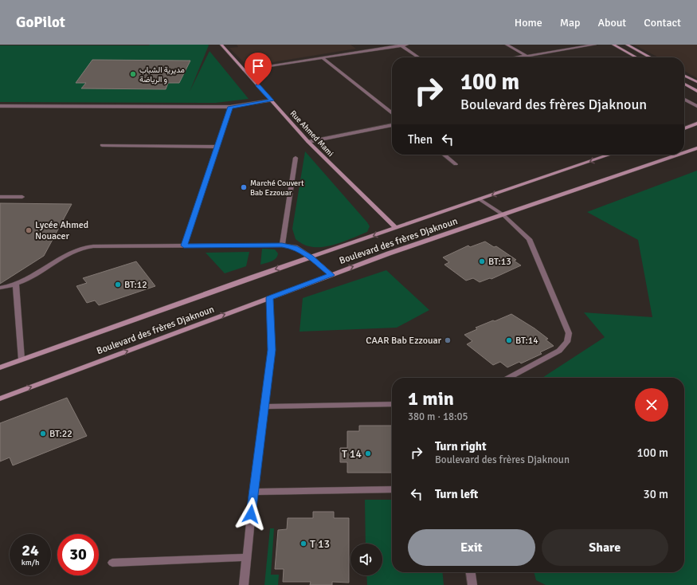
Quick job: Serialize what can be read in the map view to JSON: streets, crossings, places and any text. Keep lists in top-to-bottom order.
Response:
{
  "streets": {
    "street": ["Rue Ahmed Mami", "Boulevard des frères Djaknoun"]
  },
  "crossings": [
    ["Rue Ahmed Mami", "Boulevard des frères Djaknoun"]
  ],
  "places": [
    "مديرية الشباب و الرياضة",
    "Marché Couvert Bab Ezzouar",
    "Lycée Ahmed Nouacer",
    "BT:13",
    "BT:12",
    "CAAR Bab Ezzouar",
    "BT:14",
    "BT:22",
    "T 14",
    "T 13"
  ],
  "page": {
    "header": "GoPilot",
    "nav": [
      "Home",
      "Map",
      "About",
      "Contact"
    ],
    "turn": ["100 m", "Boulevard des frères Djaknoun"],
    "then": "Then",
    "heading": ["1 min", "380 m · 18:05"],
    "list": [
      {
        "name": "Turn right",
        "note": "Boulevard des frères Djaknoun",
        "value": "100 m"
      },
      {
        "name": "Turn left",
        "value": "30 m"
      }
    ],
    "buttons": ["Exit", "Share"],
    "speed": "24 km/h",
    "limit": "30"
  }
}
